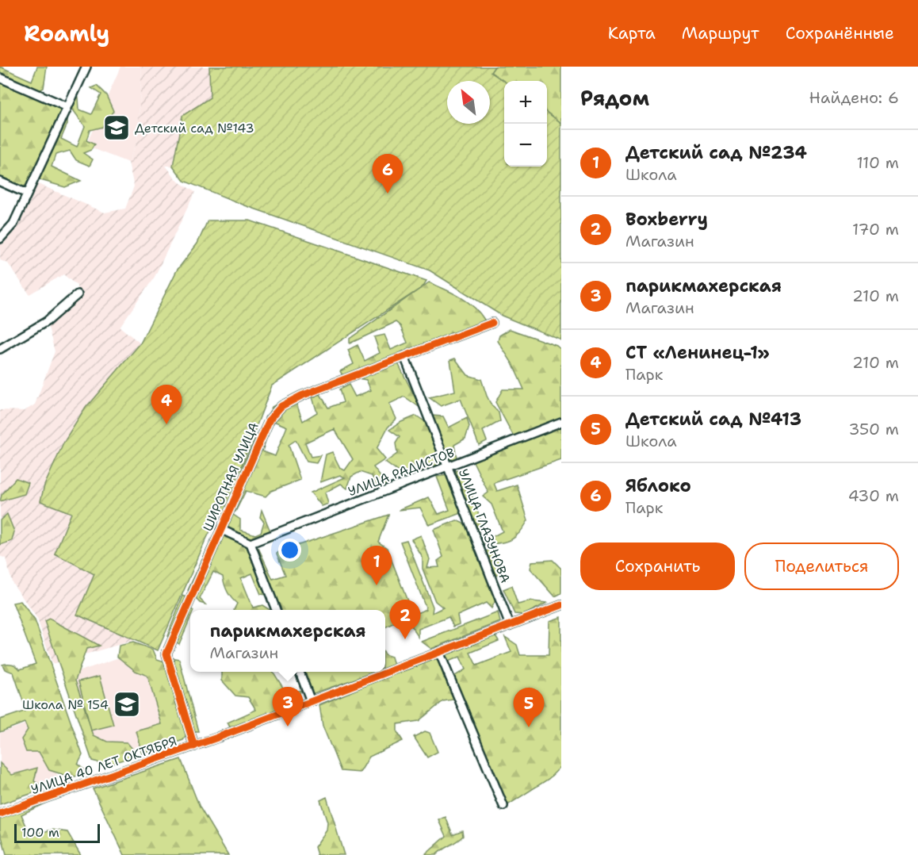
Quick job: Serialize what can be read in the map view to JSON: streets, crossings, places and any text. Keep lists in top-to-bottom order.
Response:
{
  "streets": {
    "street": [
      "УЛИЦА РАДИСТОВ",
      "ШИРОТНАЯ УЛИЦА",
      "УЛИЦА ГЛАЗУНОВА",
      "УЛИЦА 40 ЛЕТ ОКТЯБРЯ"
    ]
  },
  "crossings": [
    ["УЛИЦА РАДИСТОВ", "УЛИЦА ГЛАЗУНОВА"],
    ["ШИРОТНАЯ УЛИЦА", "УЛИЦА ГЛАЗУНОВА"],
    ["ШИРОТНАЯ УЛИЦА", "УЛИЦА 40 ЛЕТ ОКТЯБРЯ"],
    ["УЛИЦА ГЛАЗУНОВА", "УЛИЦА 40 ЛЕТ ОКТЯБРЯ"]
  ],
  "places": {
    "school or university": ["Детский сад №143", "Школа № 154"]
  },
  "scale_bar": "100 m",
  "north": "top left",
  "page": {
    "header": "Roamly",
    "nav": ["Карта", "Маршрут", "Сохранённые"],
    "heading": ["Рядом", "Найдено: 6"],
    "map_buttons": ["+", "−"],
    "list": [
      {
        "mark": "1",
        "name": "Детский сад №234",
        "note": "Школа",
        "value": "110 m"
      },
      {
        "mark": "2",
        "name": "Boxberry",
        "note": "Магазин",
        "value": "170 m"
      },
      {
        "mark": "3",
        "name": "парикмахерская",
        "note": "Магазин",
        "value": "210 m"
      },
      {
        "mark": "4",
        "name": "СТ «Ленинец-1»",
        "note": "Парк",
        "value": "210 m"
      },
      {
        "mark": "5",
        "name": "Детский сад №413",
        "note": "Школа",
        "value": "350 m"
      },
      {
        "mark": "6",
        "name": "Яблоко",
        "note": "Парк",
        "value": "430 m"
      }
    ],
    "pins": [
      "6",
      "4",
      "1",
      "2",
      "3",
      "5"
    ],
    "buttons": ["Сохранить", "Поделиться"],
    "popup": ["парикмахерская", "Магазин"],
    "scale": "100 m"
  }
}
